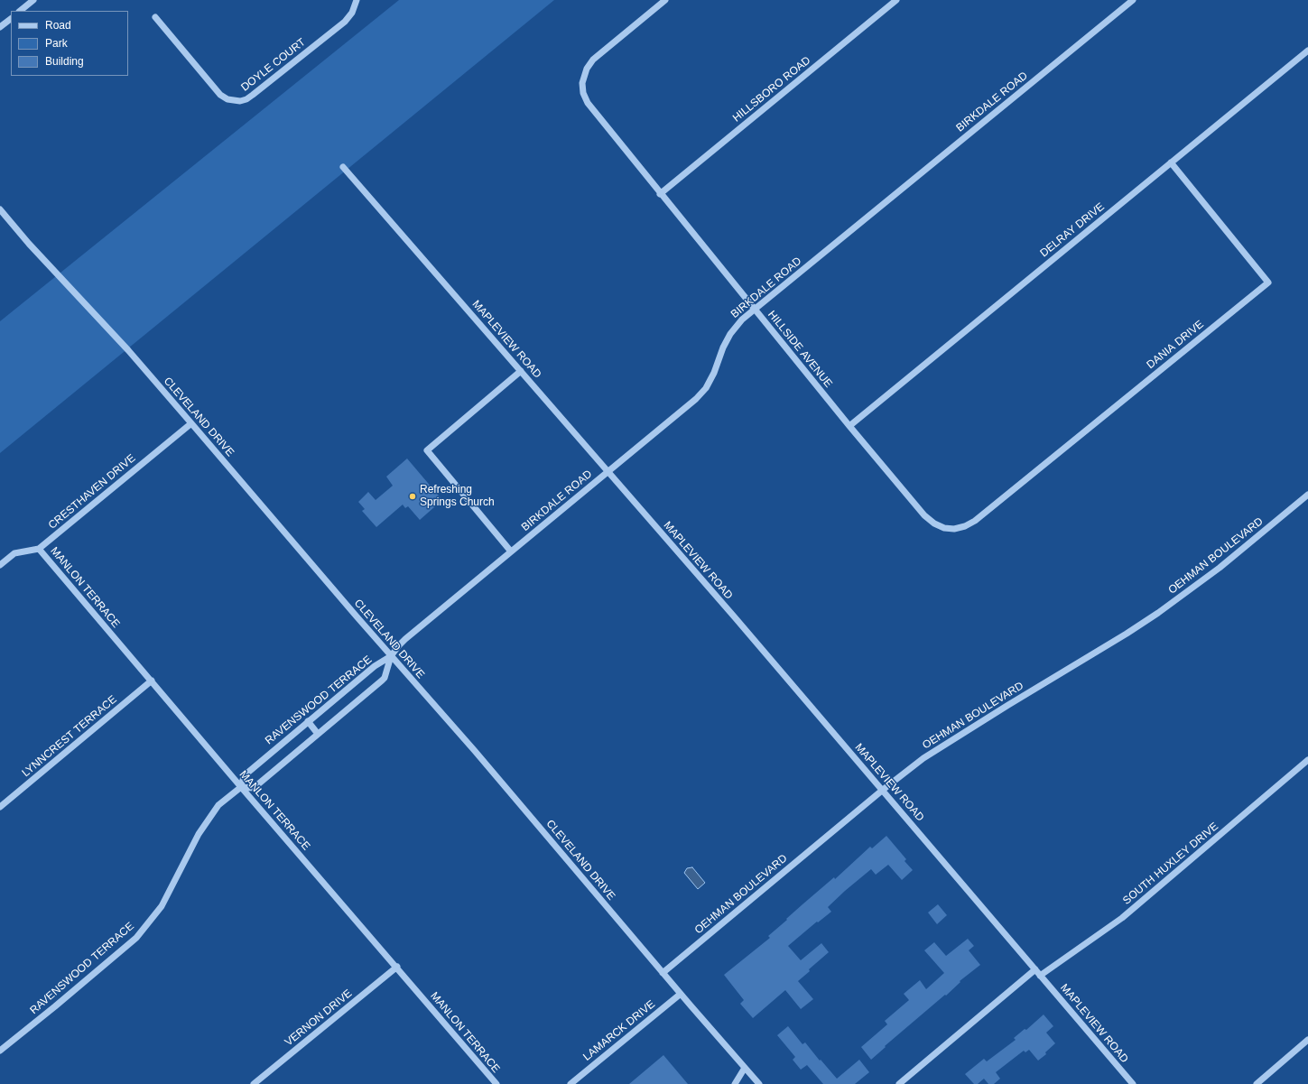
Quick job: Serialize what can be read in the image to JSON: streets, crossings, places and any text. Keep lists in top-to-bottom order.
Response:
{
  "streets": {
    "street": [
      "DOYLE COURT",
      "HILLSBORO ROAD",
      "BIRKDALE ROAD",
      "DELRAY DRIVE",
      "MAPLEVIEW ROAD",
      "DANIA DRIVE",
      "HILLSIDE AVENUE",
      "CLEVELAND DRIVE",
      "CRESTHAVEN DRIVE",
      "OEHMAN BOULEVARD",
      "MANLON TERRACE",
      "RAVENSWOOD TERRACE",
      "LYNNCREST TERRACE",
      "SOUTH HUXLEY DRIVE",
      "VERNON DRIVE",
      "LAMARCK DRIVE"
    ]
  },
  "crossings": [
    ["HILLSBORO ROAD", "HILLSIDE AVENUE"],
    ["BIRKDALE ROAD", "MAPLEVIEW ROAD"],
    ["BIRKDALE ROAD", "HILLSIDE AVENUE"],
    ["BIRKDALE ROAD", "CLEVELAND DRIVE"],
    ["BIRKDALE ROAD", "RAVENSWOOD TERRACE"],
    ["DELRAY DRIVE", "DANIA DRIVE"],
    ["DELRAY DRIVE", "HILLSIDE AVENUE"],
    ["MAPLEVIEW ROAD", "OEHMAN BOULEVARD"],
    ["MAPLEVIEW ROAD", "SOUTH HUXLEY DRIVE"],
    ["DANIA DRIVE", "HILLSIDE AVENUE"],
    ["CLEVELAND DRIVE", "CRESTHAVEN DRIVE"],
    ["CLEVELAND DRIVE", "OEHMAN BOULEVARD"],
    ["CLEVELAND DRIVE", "RAVENSWOOD TERRACE"],
    ["CLEVELAND DRIVE", "LAMARCK DRIVE"],
    ["CRESTHAVEN DRIVE", "MANLON TERRACE"],
    ["MANLON TERRACE", "RAVENSWOOD TERRACE"],
    ["MANLON TERRACE", "LYNNCREST TERRACE"],
    ["MANLON TERRACE", "VERNON DRIVE"]
  ],
  "places": ["Refreshing Springs Church"],
  "legend": ["Road", "Park", "Building"]
}
